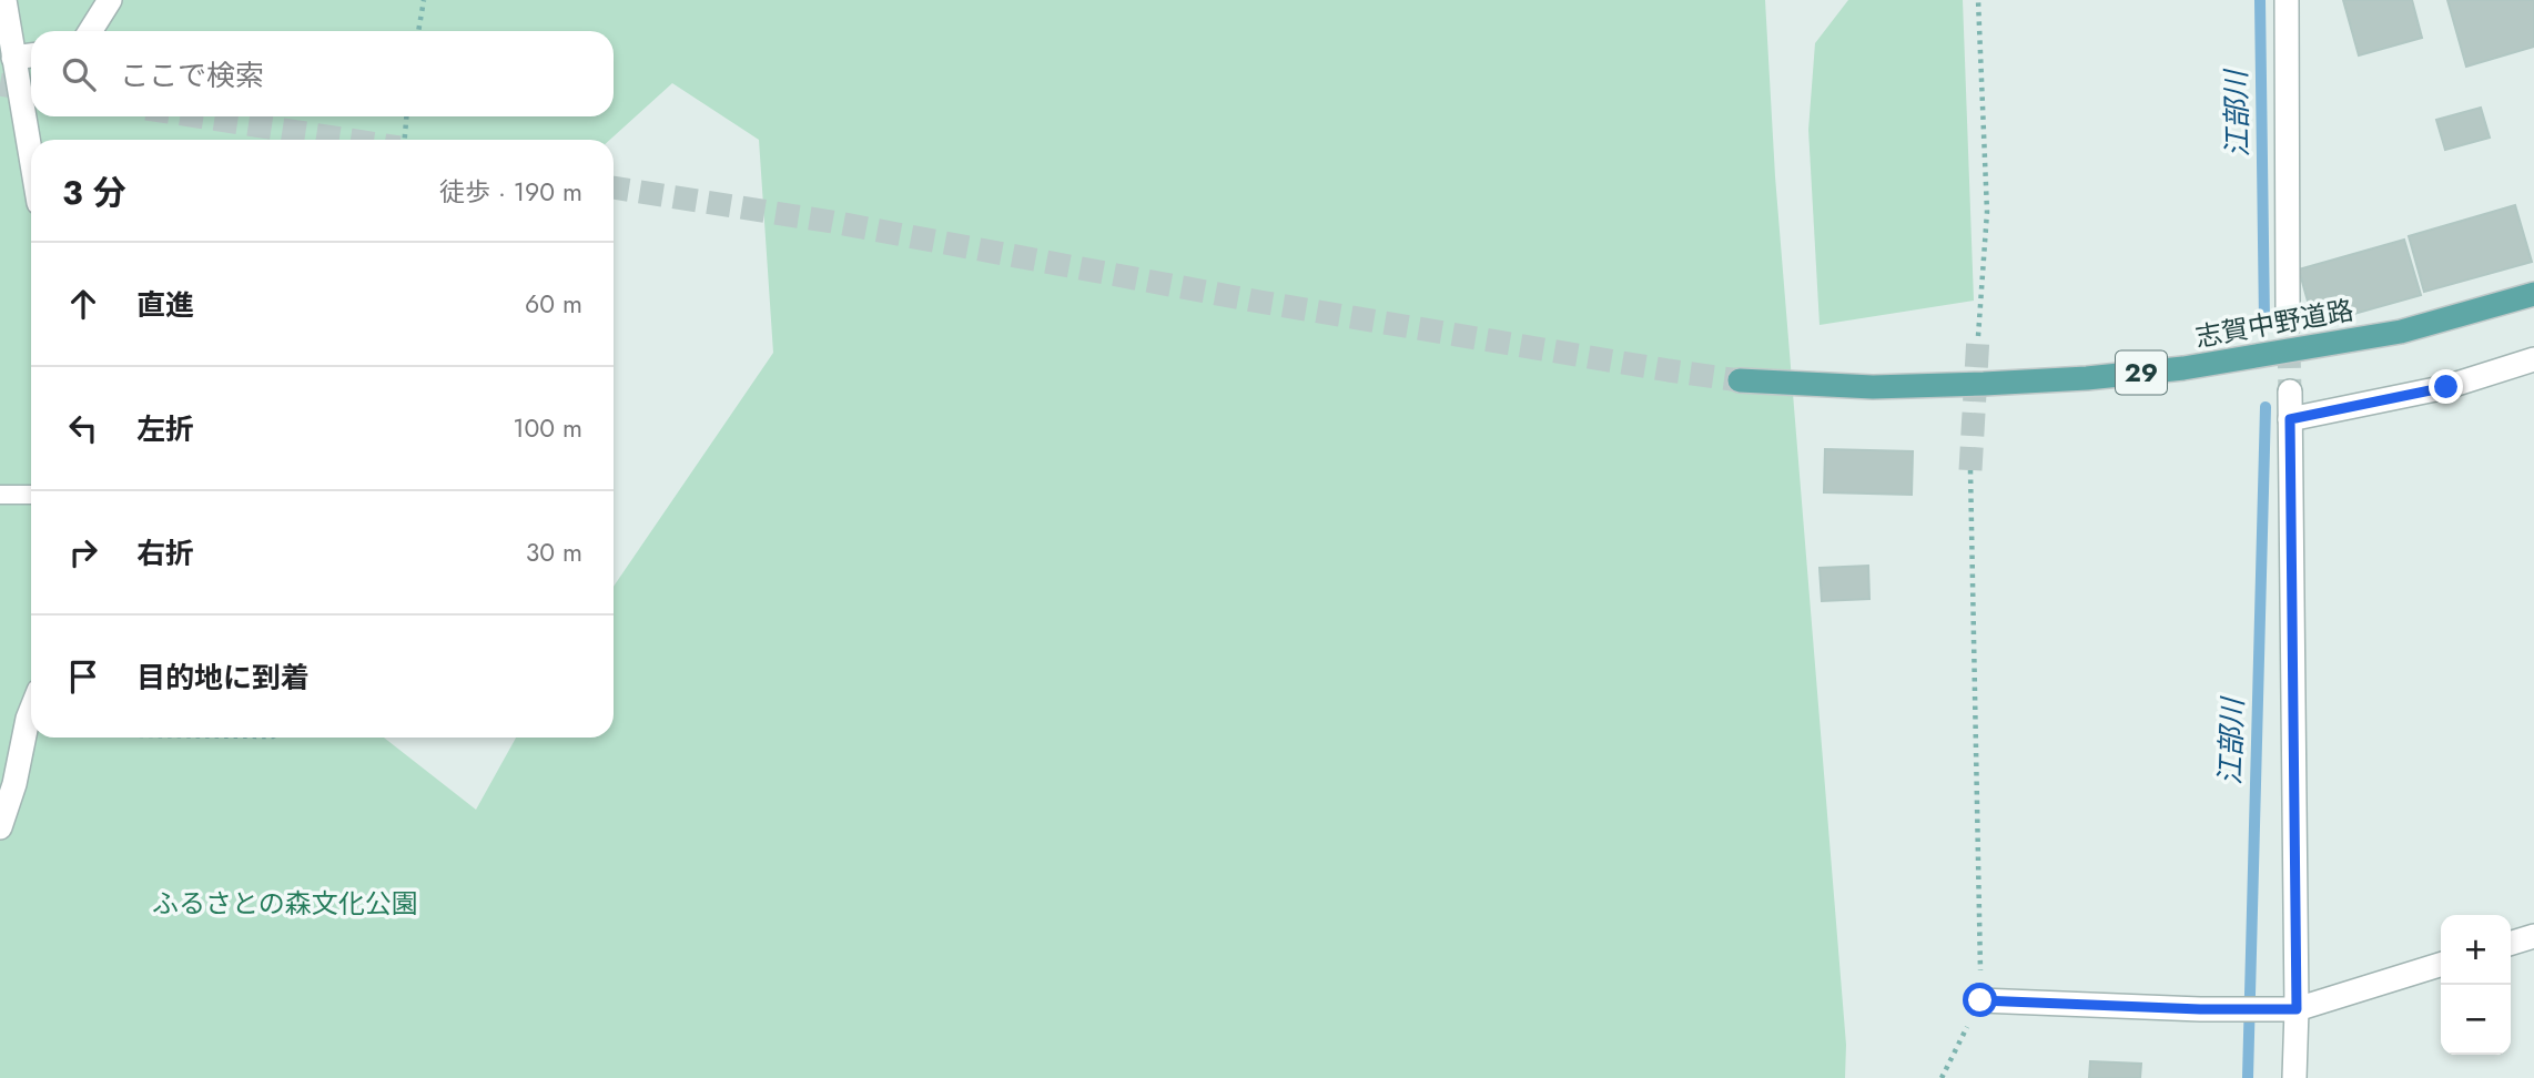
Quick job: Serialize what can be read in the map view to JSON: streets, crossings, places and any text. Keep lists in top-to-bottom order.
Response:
{
  "streets": {
    "main road": ["志賀中野道路", "29"]
  },
  "water": ["江部川"],
  "parks": ["ふるさとの森文化公園"],
  "page": {
    "search": "ここで検索",
    "heading": ["3 分", "徒歩 · 190 m"],
    "list": [
      ["直進", "60 m"],
      ["左折", "100 m"],
      ["右折", "30 m"],
      "目的地に到着"
    ],
    "map_buttons": ["+", "−"]
  }
}
